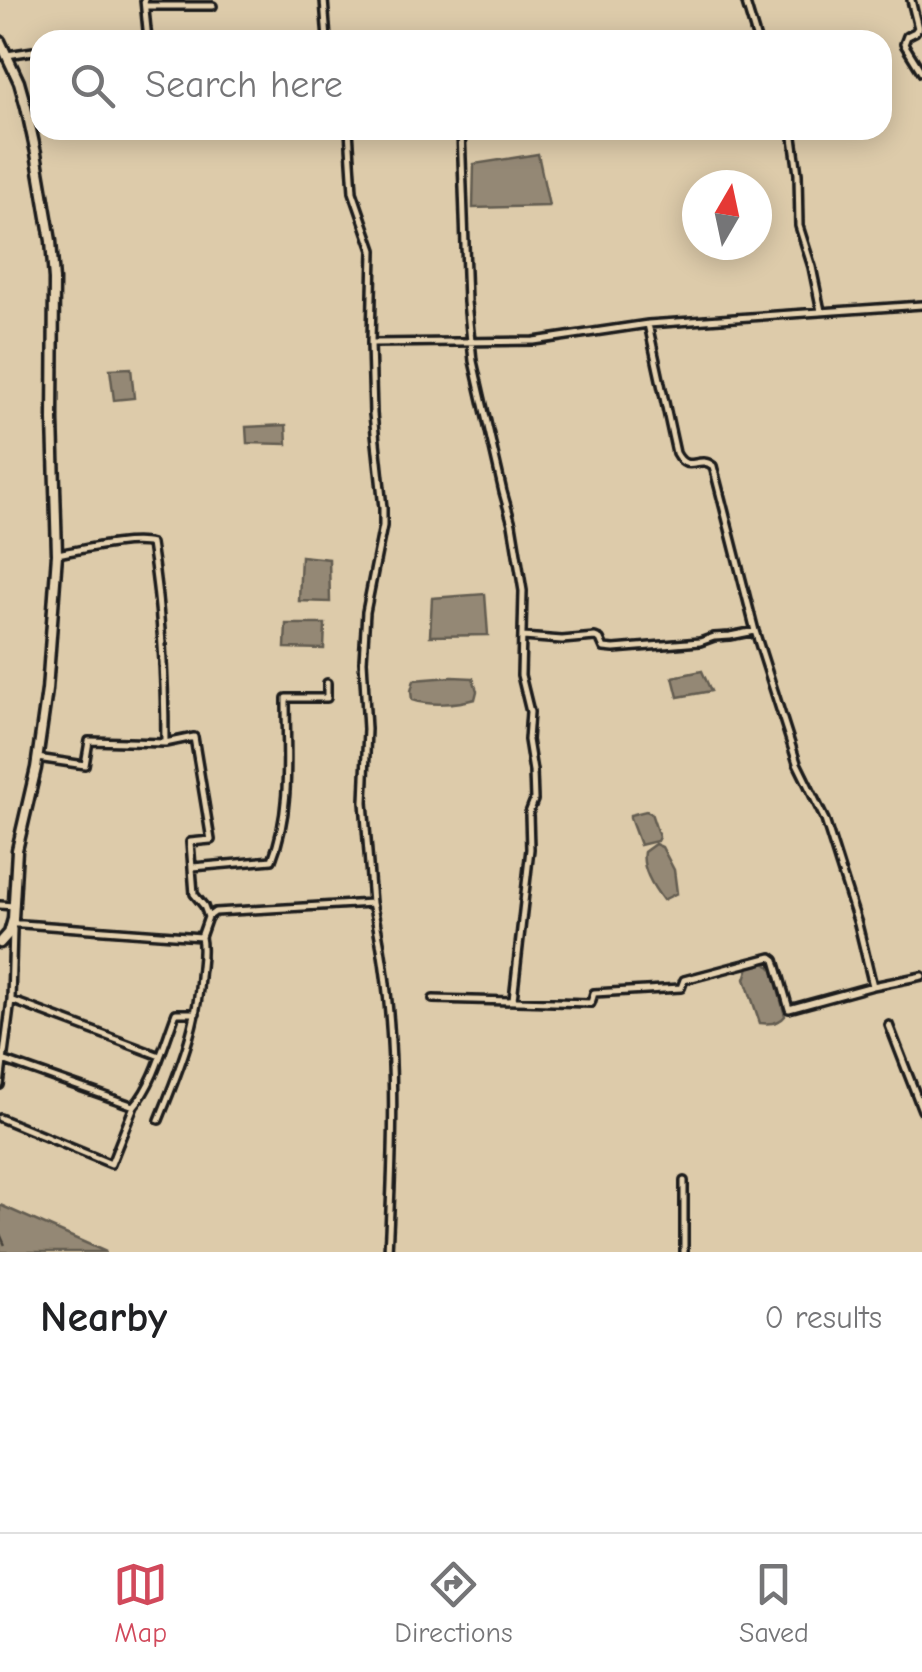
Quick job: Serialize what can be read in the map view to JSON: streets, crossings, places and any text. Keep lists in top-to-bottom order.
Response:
{
  "north": "top",
  "page": {
    "search": "Search here",
    "heading": ["Nearby", "0 results"],
    "nav": ["Map", "Directions", "Saved"]
  }
}
